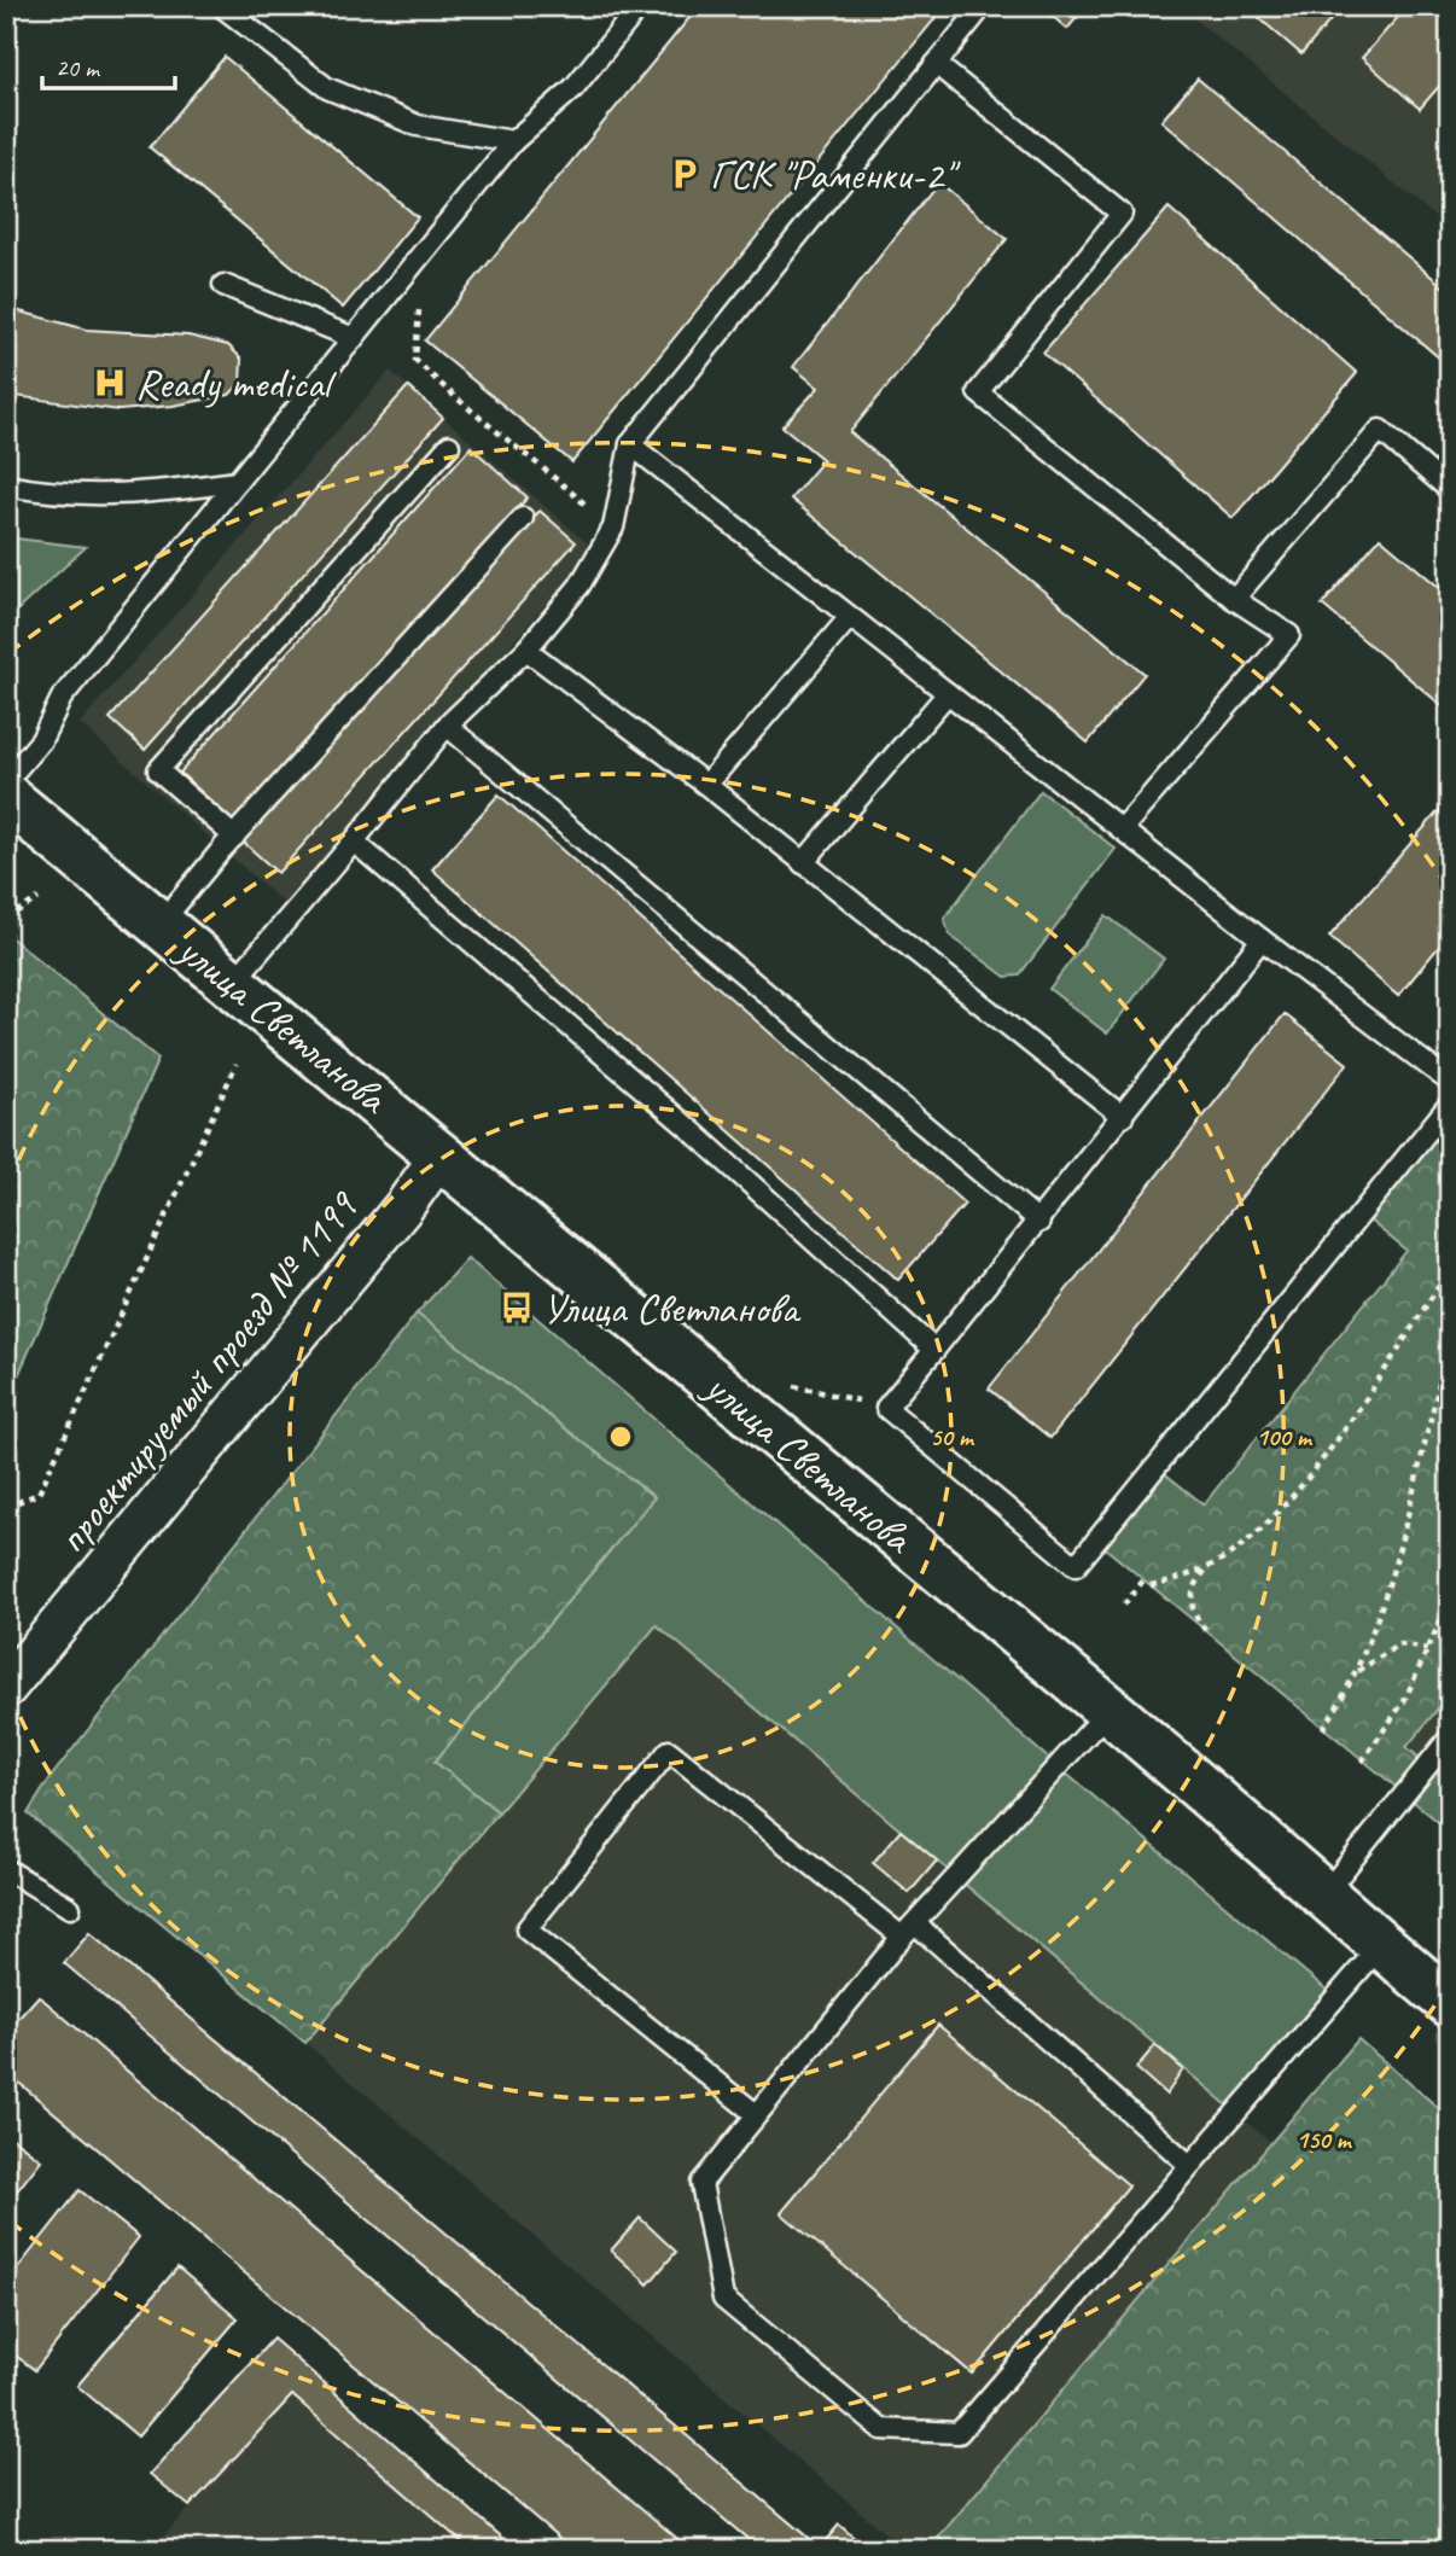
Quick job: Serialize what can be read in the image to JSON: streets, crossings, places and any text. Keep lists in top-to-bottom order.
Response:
{
  "streets": {
    "street": ["улица Светланова", "проектируемый проезд № 1199"]
  },
  "crossings": [
    ["улица Светланова", "проектируемый проезд № 1199"]
  ],
  "places": {
    "parking": ["ГСК \"Раменки-2\""],
    "hospital": ["Ready medical"],
    "bus stop": ["Улица Светланова"]
  },
  "scale_bar": "20 m",
  "rings": ["50 m", "100 m", "150 m"]
}
